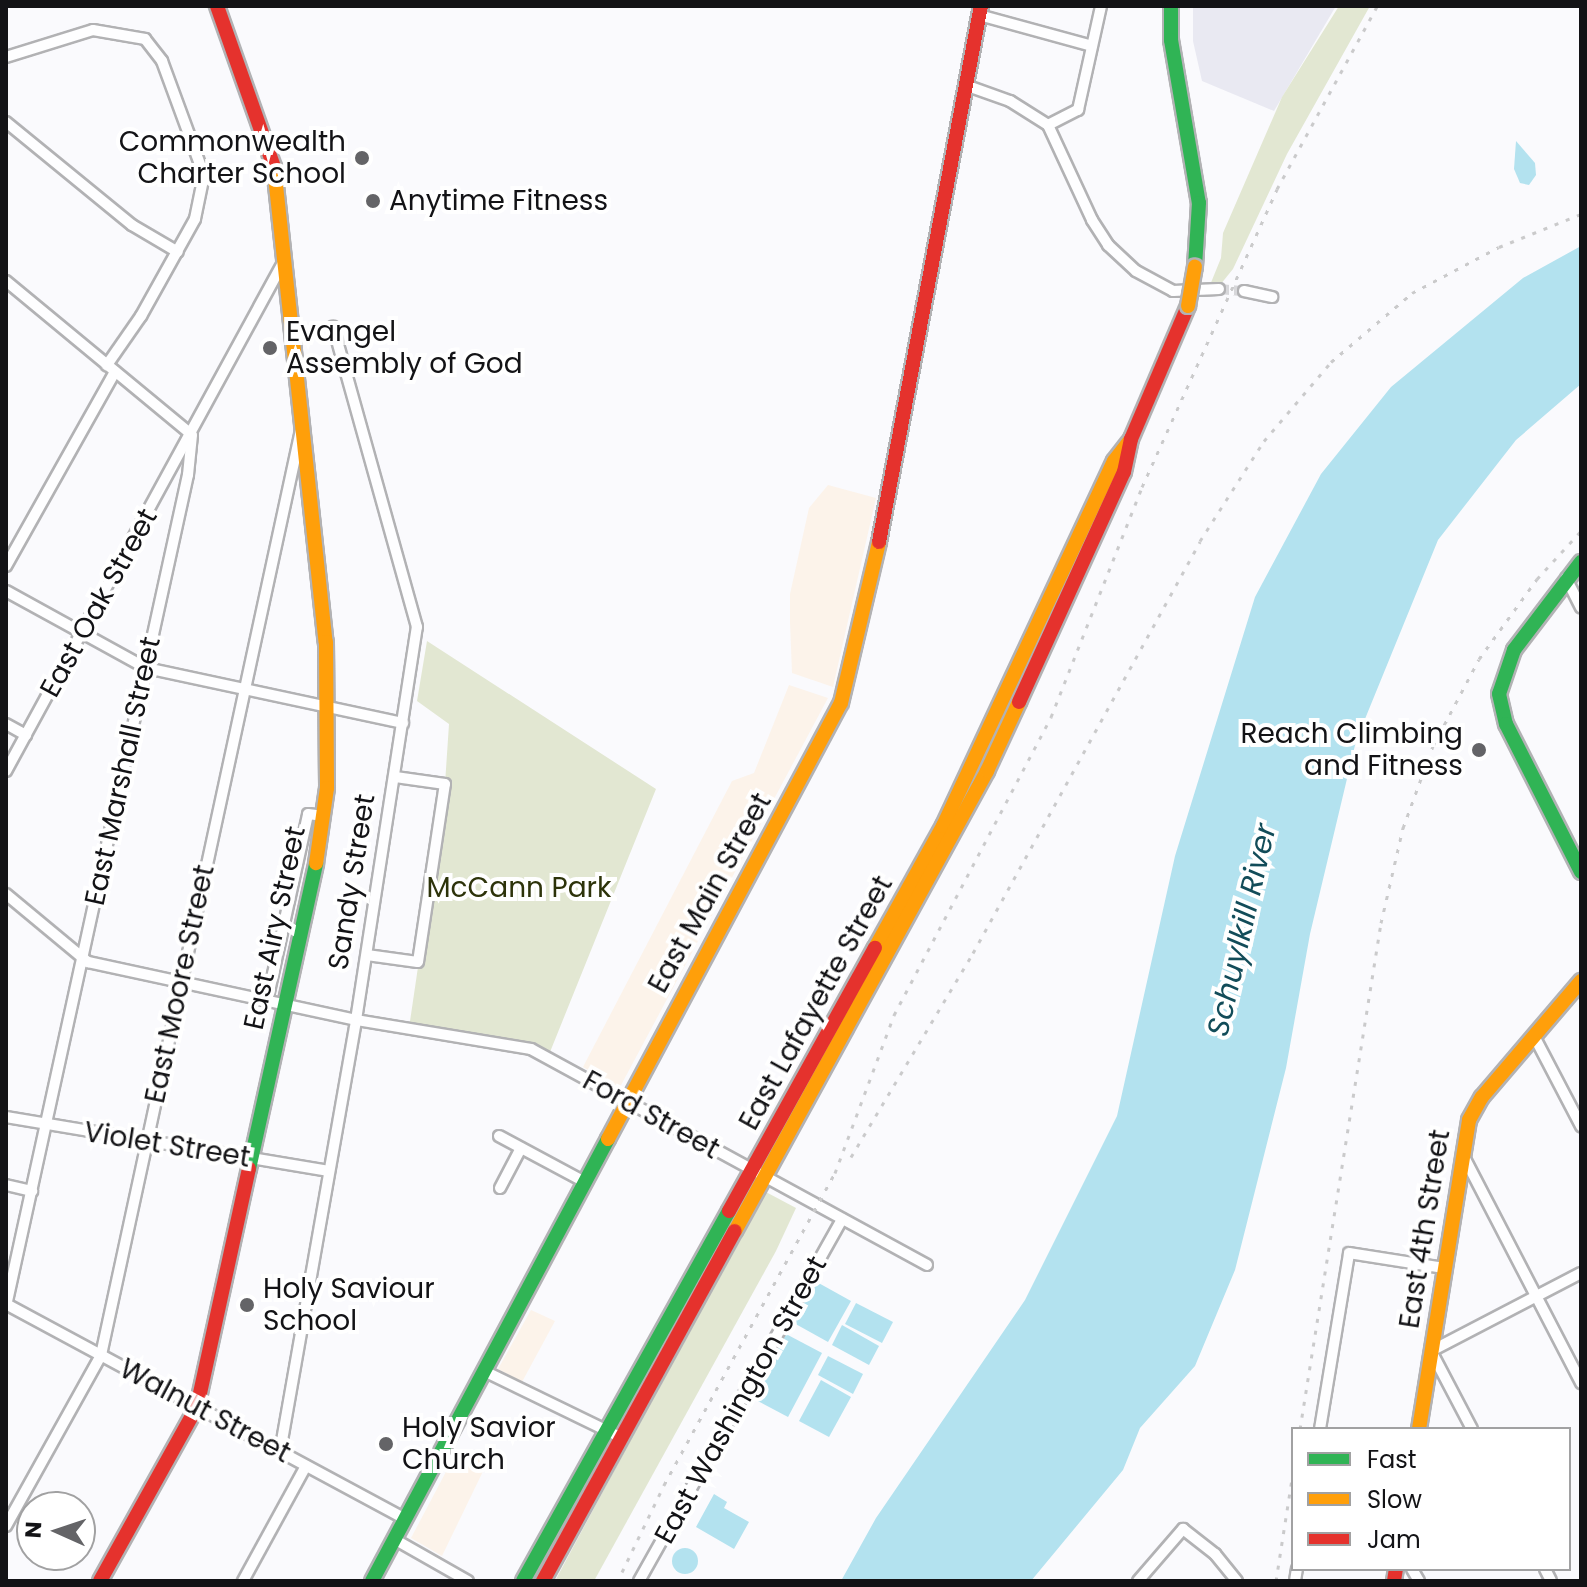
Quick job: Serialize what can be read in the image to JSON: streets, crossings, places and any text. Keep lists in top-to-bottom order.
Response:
{
  "streets": {
    "main road": [
      "East Main Street",
      "East Airy Street",
      "East Lafayette Street",
      "East 4th Street"
    ],
    "street": [
      "East Oak Street",
      "East Marshall Street",
      "Sandy Street",
      "East Moore Street",
      "Ford Street",
      "Violet Street",
      "East Washington Street",
      "Walnut Street"
    ]
  },
  "crossings": [
    ["East Oak Street", "East Marshall Street"],
    ["East Marshall Street", "East Airy Street"],
    ["East Marshall Street", "Ford Street"],
    ["East Marshall Street", "Violet Street"],
    ["East Marshall Street", "Walnut Street"],
    ["Sandy Street", "Ford Street"],
    ["Sandy Street", "Violet Street"],
    ["Sandy Street", "Walnut Street"],
    ["East Main Street", "Ford Street"],
    ["East Main Street", "Walnut Street"],
    ["East Airy Street", "East Moore Street"],
    ["East Airy Street", "Ford Street"],
    ["East Airy Street", "Violet Street"],
    ["East Airy Street", "Walnut Street"],
    ["East Moore Street", "Ford Street"],
    ["East Moore Street", "Violet Street"],
    ["East Moore Street", "Walnut Street"],
    ["East Lafayette Street", "Ford Street"],
    ["Ford Street", "East Washington Street"]
  ],
  "water": ["Schuylkill River"],
  "parks": ["McCann Park"],
  "places": [
    "Commonwealth Charter School",
    "Anytime Fitness",
    "Evangel Assembly of God",
    "Reach Climbing and Fitness",
    "Holy Saviour School",
    "Holy Savior Church"
  ],
  "legend": ["Fast", "Slow", "Jam"],
  "north": "left"
}
